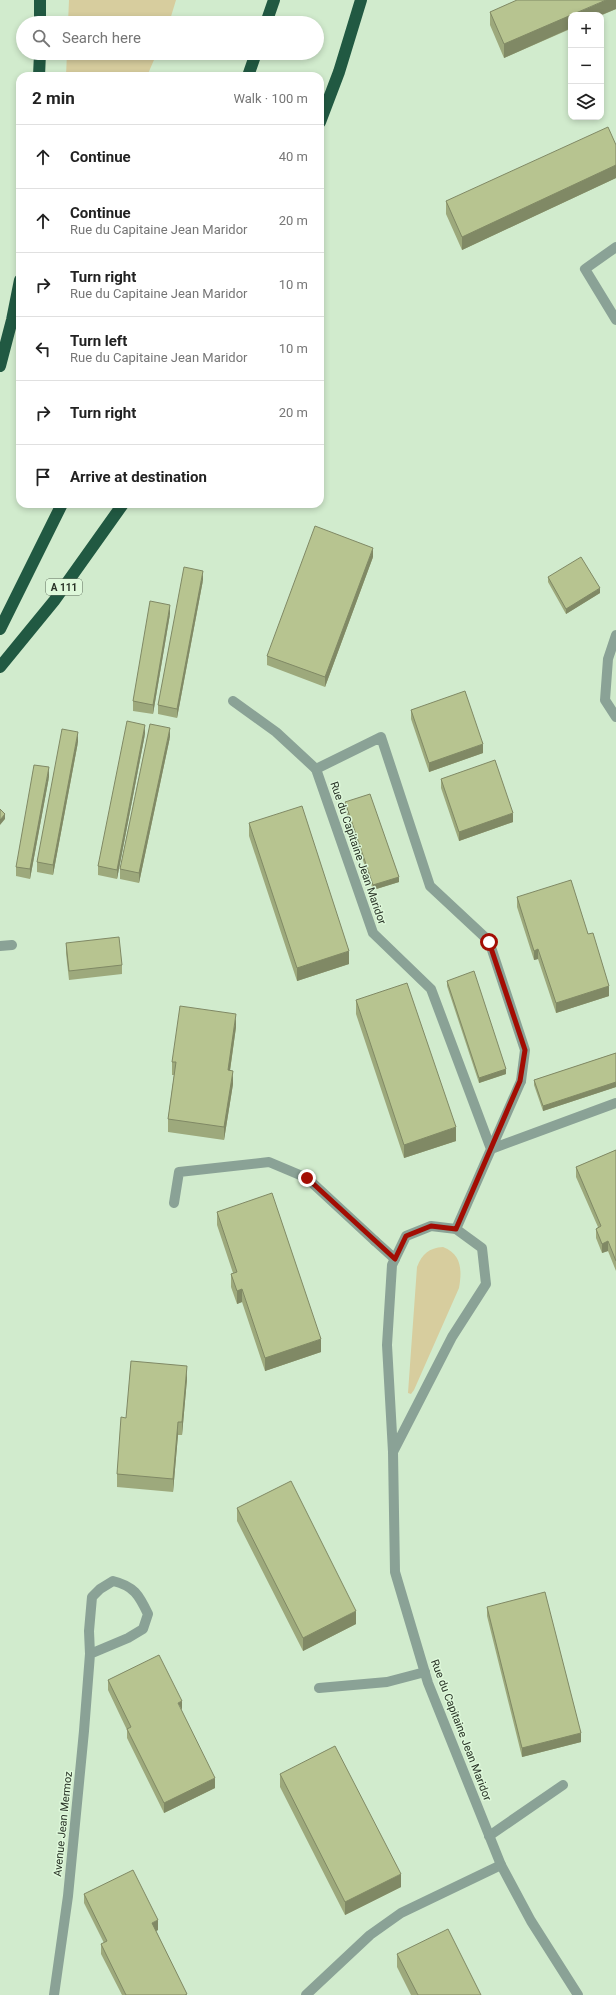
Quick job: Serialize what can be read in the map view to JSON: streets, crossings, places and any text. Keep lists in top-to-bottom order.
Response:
{
  "streets": {
    "highway": ["A 111"],
    "street": ["Rue du Capitaine Jean Maridor", "Avenue Jean Mermoz"]
  },
  "page": {
    "map_buttons": ["+", "−"],
    "search": "Search here",
    "heading": ["2 min", "Walk · 100 m"],
    "list": [
      ["Continue", "40 m"],
      ["Continue", "Rue du Capitaine Jean Maridor", "20 m"],
      ["Turn right", "Rue du Capitaine Jean Maridor", "10 m"],
      ["Turn left", "Rue du Capitaine Jean Maridor", "10 m"],
      ["Turn right", "20 m"],
      "Arrive at destination"
    ]
  }
}
